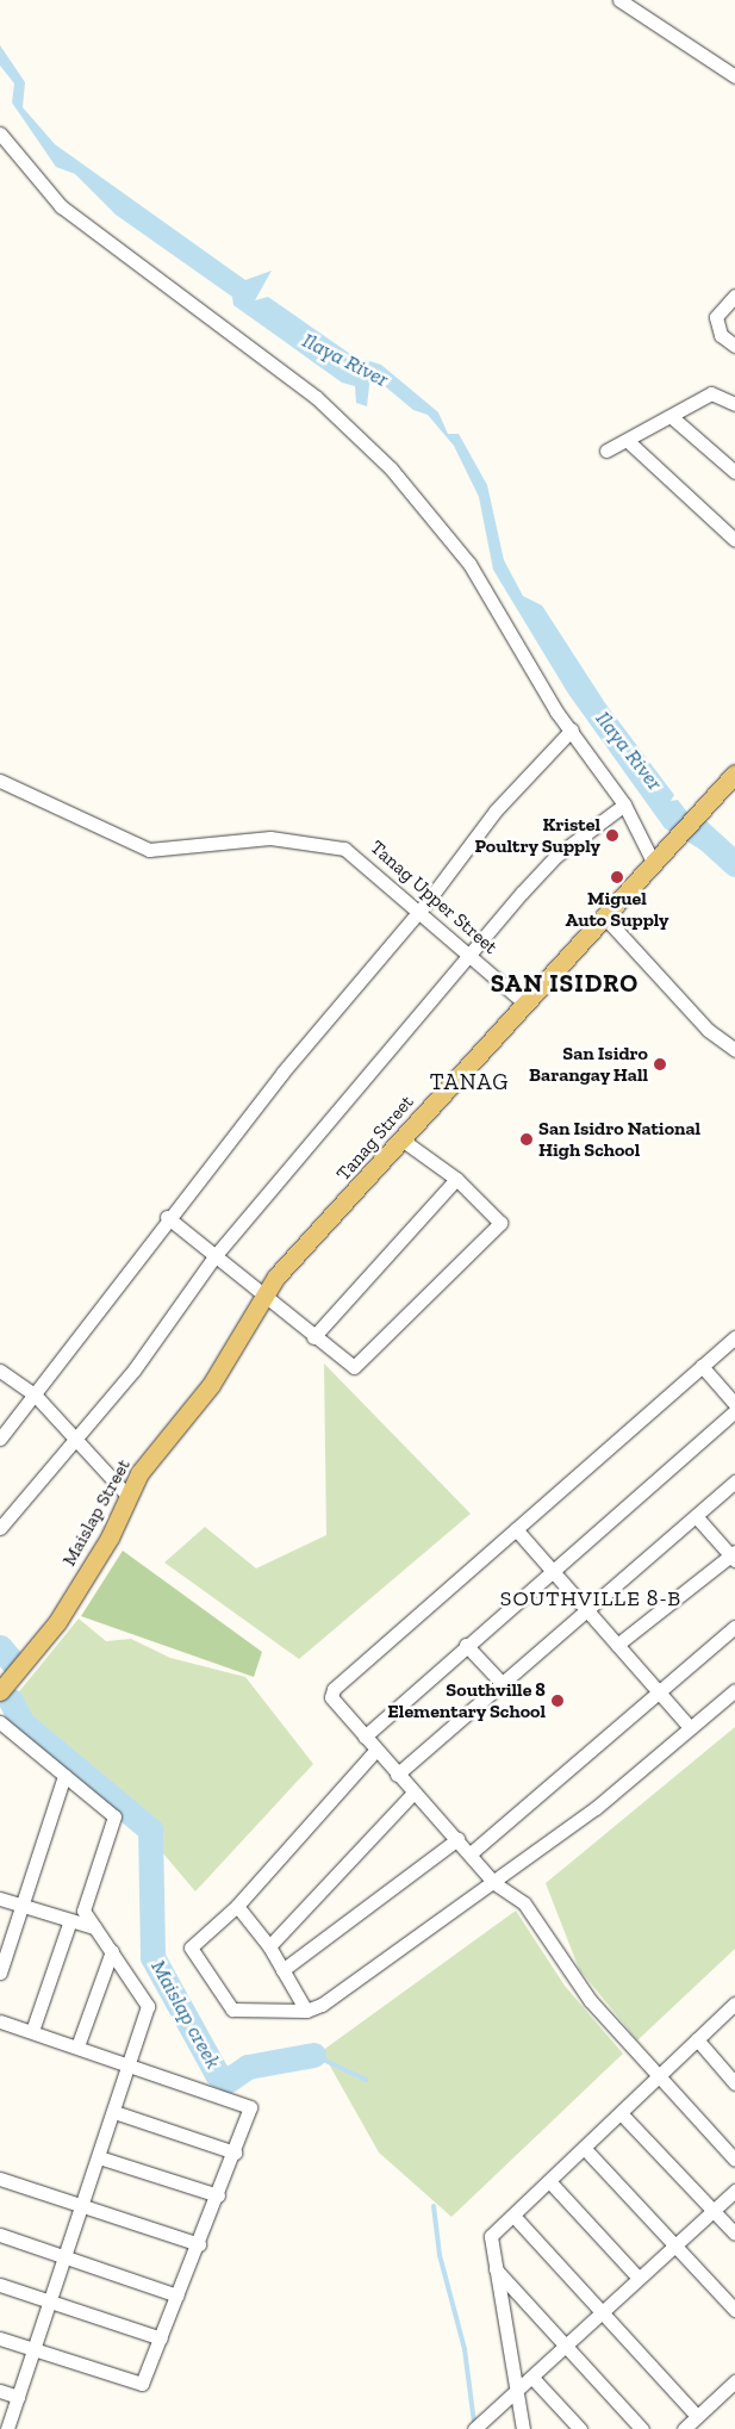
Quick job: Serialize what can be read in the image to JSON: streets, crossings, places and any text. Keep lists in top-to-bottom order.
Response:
{
  "streets": {
    "main road": ["Tanag Street", "Maislap Street"],
    "street": ["Tanag Upper Street"]
  },
  "crossings": [
    ["Tanag Upper Street", "Tanag Street"],
    ["Tanag Street", "Maislap Street"]
  ],
  "districts": ["SAN ISIDRO", "TANAG", "SOUTHVILLE 8-B"],
  "water": ["Ilaya River", "Maislap creek"],
  "places": [
    "Kristel Poultry Supply",
    "Miguel Auto Supply",
    "San Isidro Barangay Hall",
    "San Isidro National High School",
    "Southville 8 Elementary School"
  ]
}
